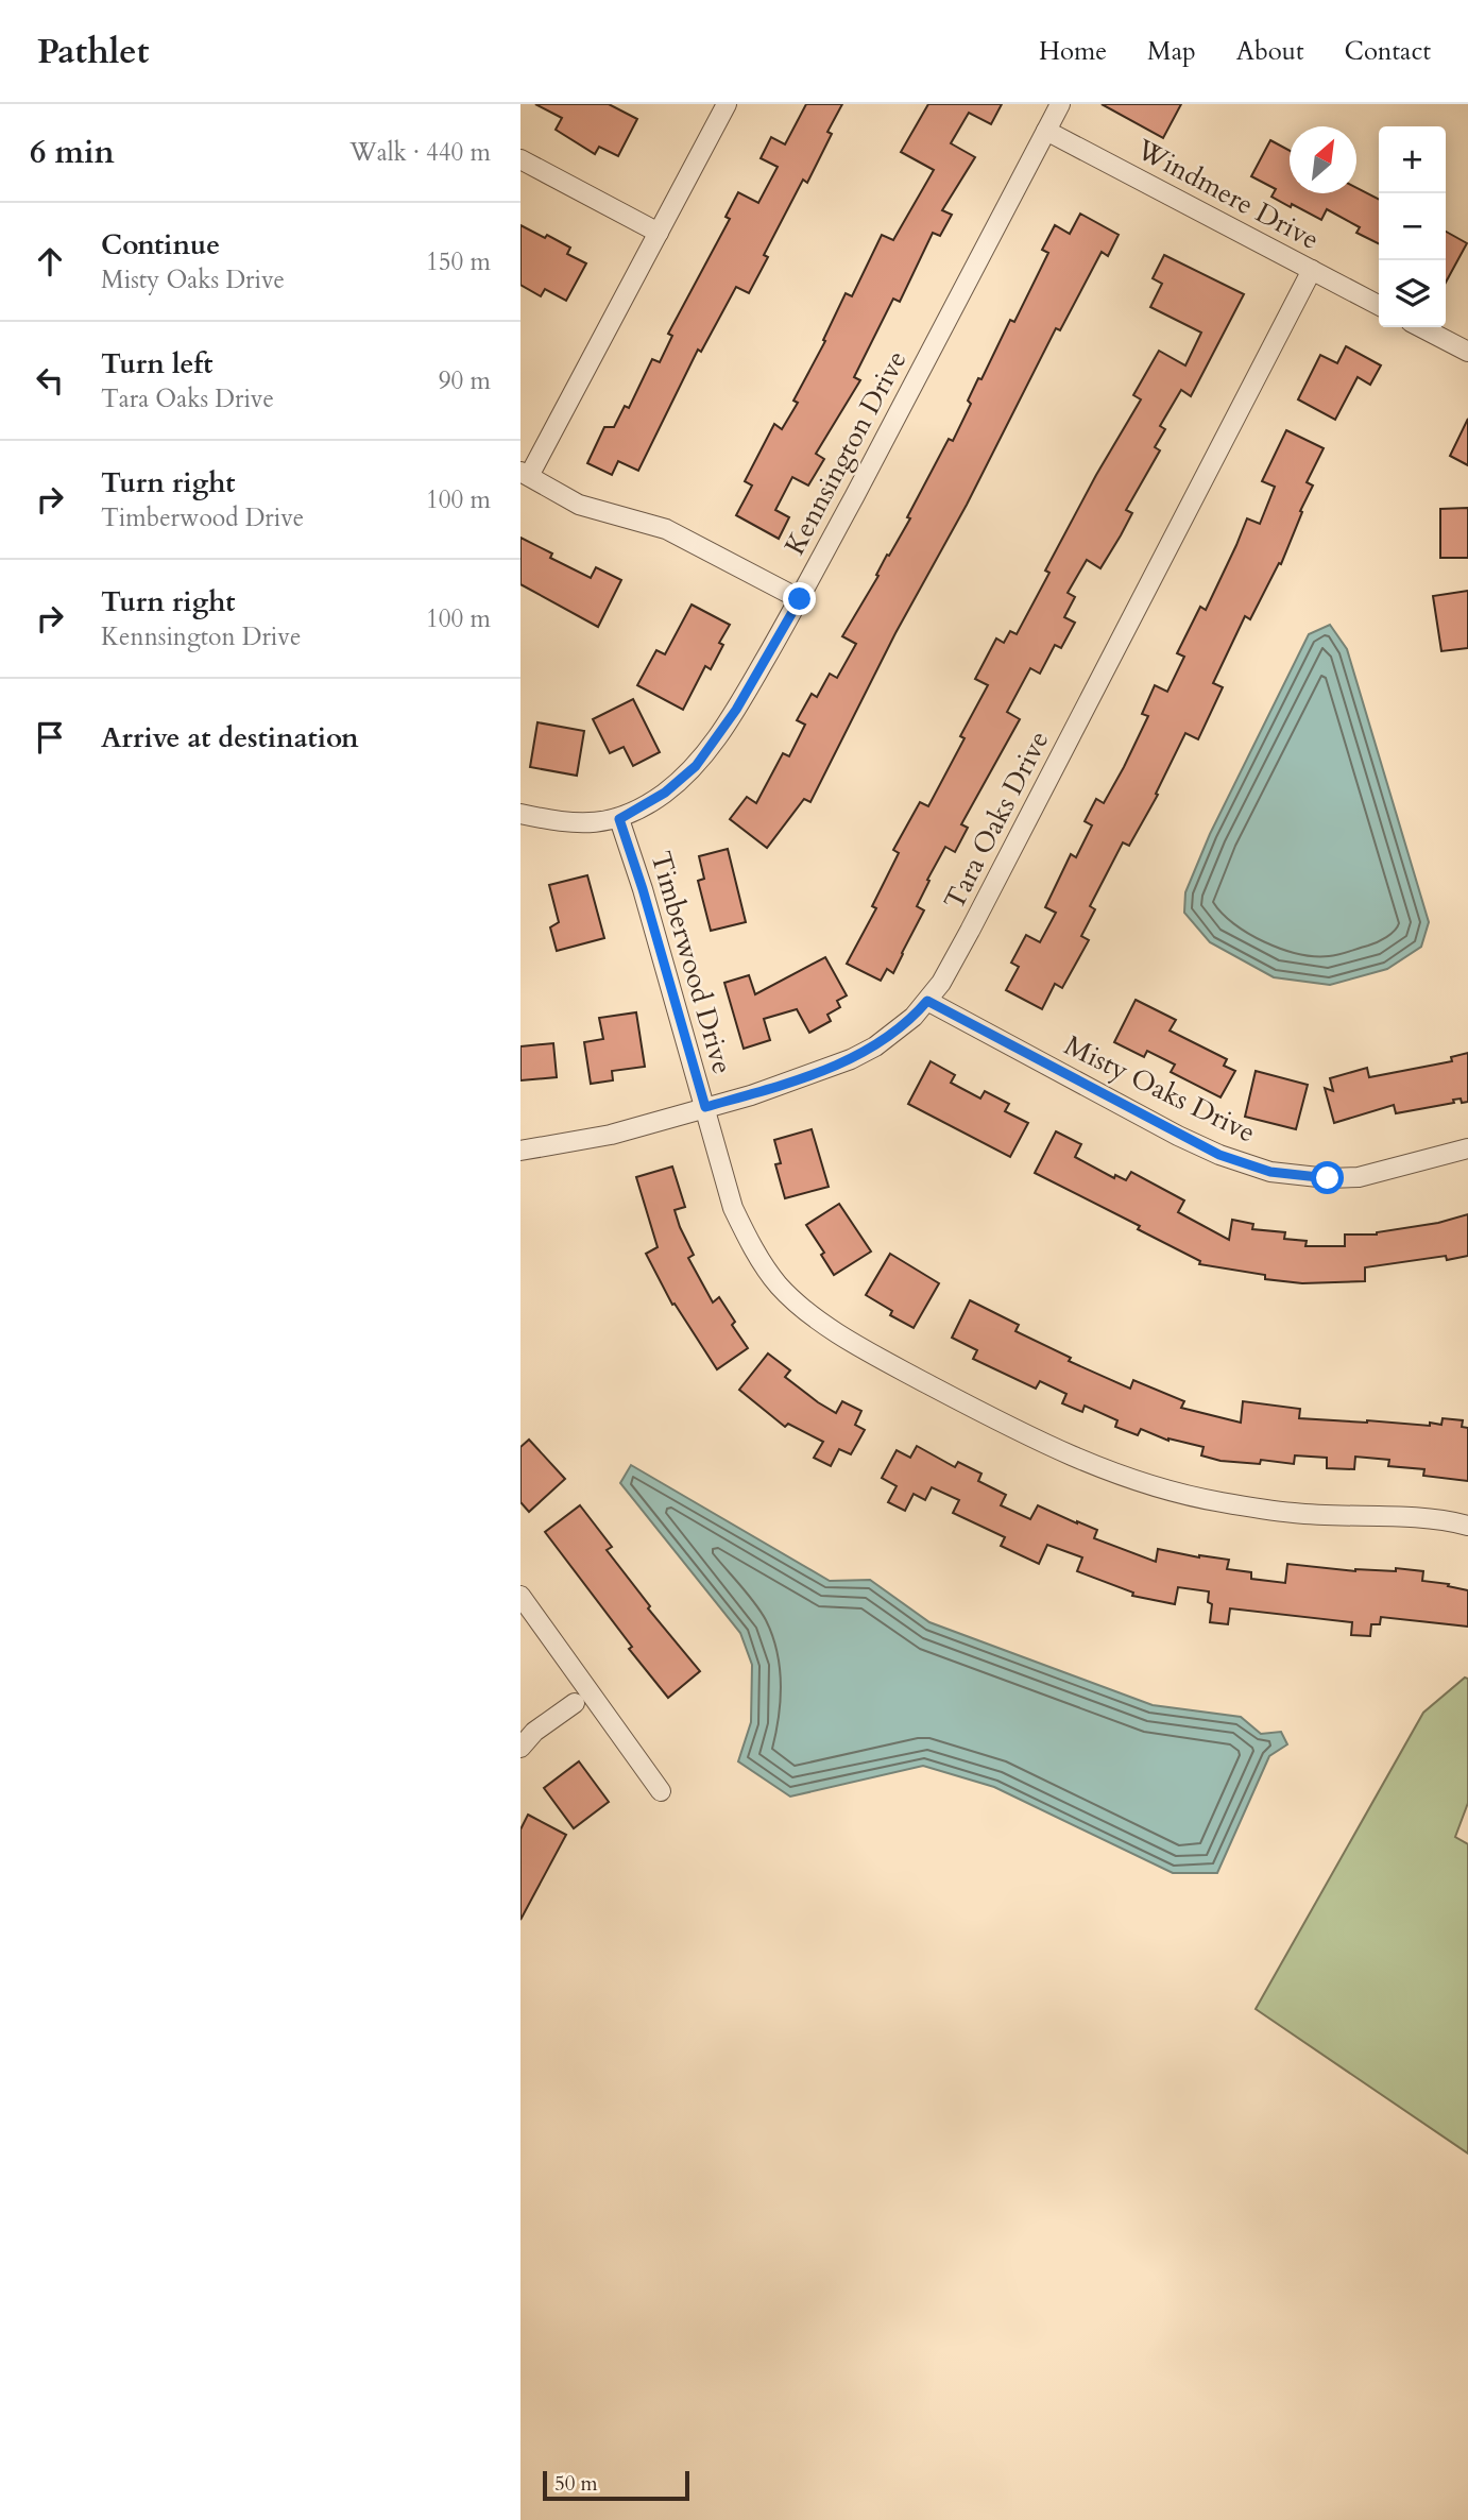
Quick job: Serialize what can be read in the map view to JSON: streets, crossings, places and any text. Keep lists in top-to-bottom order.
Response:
{
  "streets": {
    "street": [
      "Windmere Drive",
      "Kennsington Drive",
      "Tara Oaks Drive",
      "Timberwood Drive",
      "Misty Oaks Drive"
    ]
  },
  "crossings": [
    ["Windmere Drive", "Kennsington Drive"],
    ["Windmere Drive", "Tara Oaks Drive"],
    ["Kennsington Drive", "Timberwood Drive"],
    ["Tara Oaks Drive", "Timberwood Drive"],
    ["Tara Oaks Drive", "Misty Oaks Drive"]
  ],
  "scale_bar": "50 m",
  "north": "top right",
  "page": {
    "header": "Pathlet",
    "nav": [
      "Home",
      "Map",
      "About",
      "Contact"
    ],
    "heading": ["6 min", "Walk · 440 m"],
    "map_buttons": ["+", "−"],
    "list": [
      ["Continue", "Misty Oaks Drive", "150 m"],
      ["Turn left", "Tara Oaks Drive", "90 m"],
      ["Turn right", "Timberwood Drive", "100 m"],
      ["Turn right", "Kennsington Drive", "100 m"],
      "Arrive at destination"
    ],
    "scale": "50 m"
  }
}
